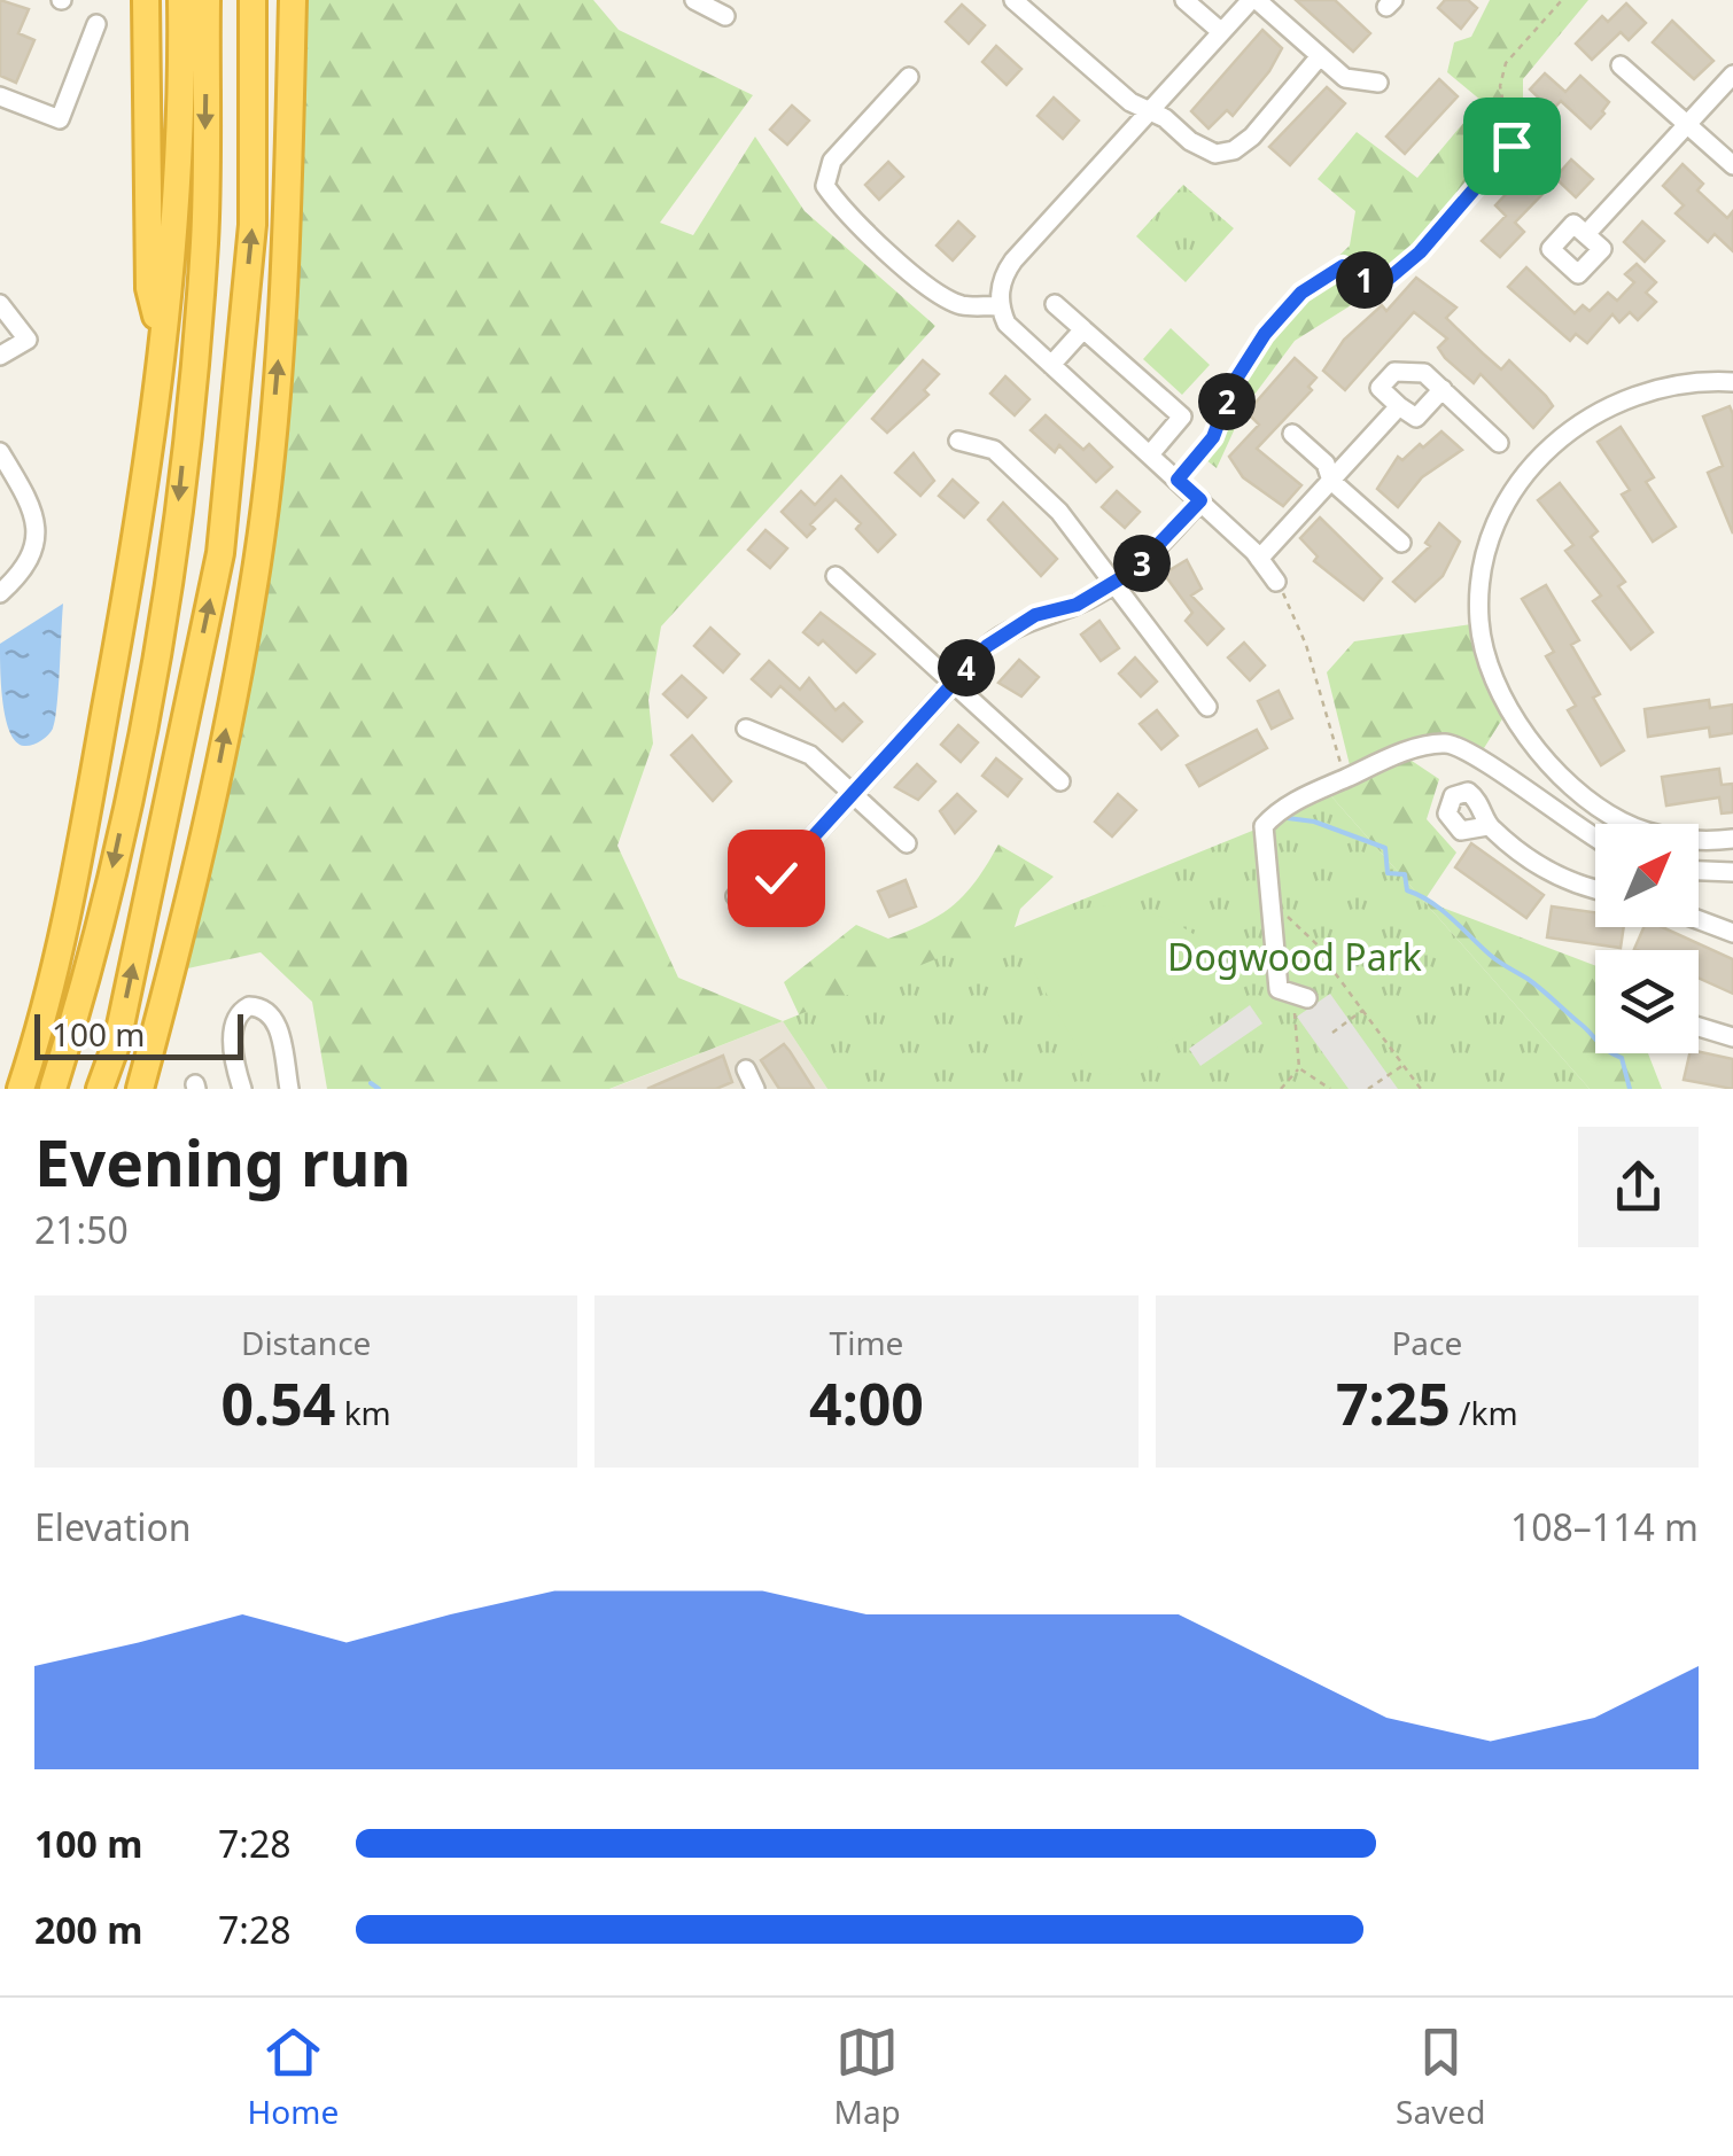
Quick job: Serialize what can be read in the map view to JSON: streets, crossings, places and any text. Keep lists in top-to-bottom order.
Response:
{
  "parks": ["Dogwood Park"],
  "scale_bar": "100 m",
  "north": "top right",
  "page": {
    "pins": [
      "1",
      "2",
      "3",
      "4"
    ],
    "scale": "100 m",
    "heading": ["Evening run", "21:50"],
    "stats": [
      ["Distance", "0.54 km"],
      ["Time", "4:00"],
      ["Pace", "7:25 /km"]
    ],
    "chart": ["Elevation", "108–114 m"],
    "list": [
      {
        "name": "100 m",
        "note": "7:28"
      },
      {
        "name": "200 m",
        "note": "7:28"
      }
    ],
    "tabs": ["Home", "Map", "Saved"]
  }
}
